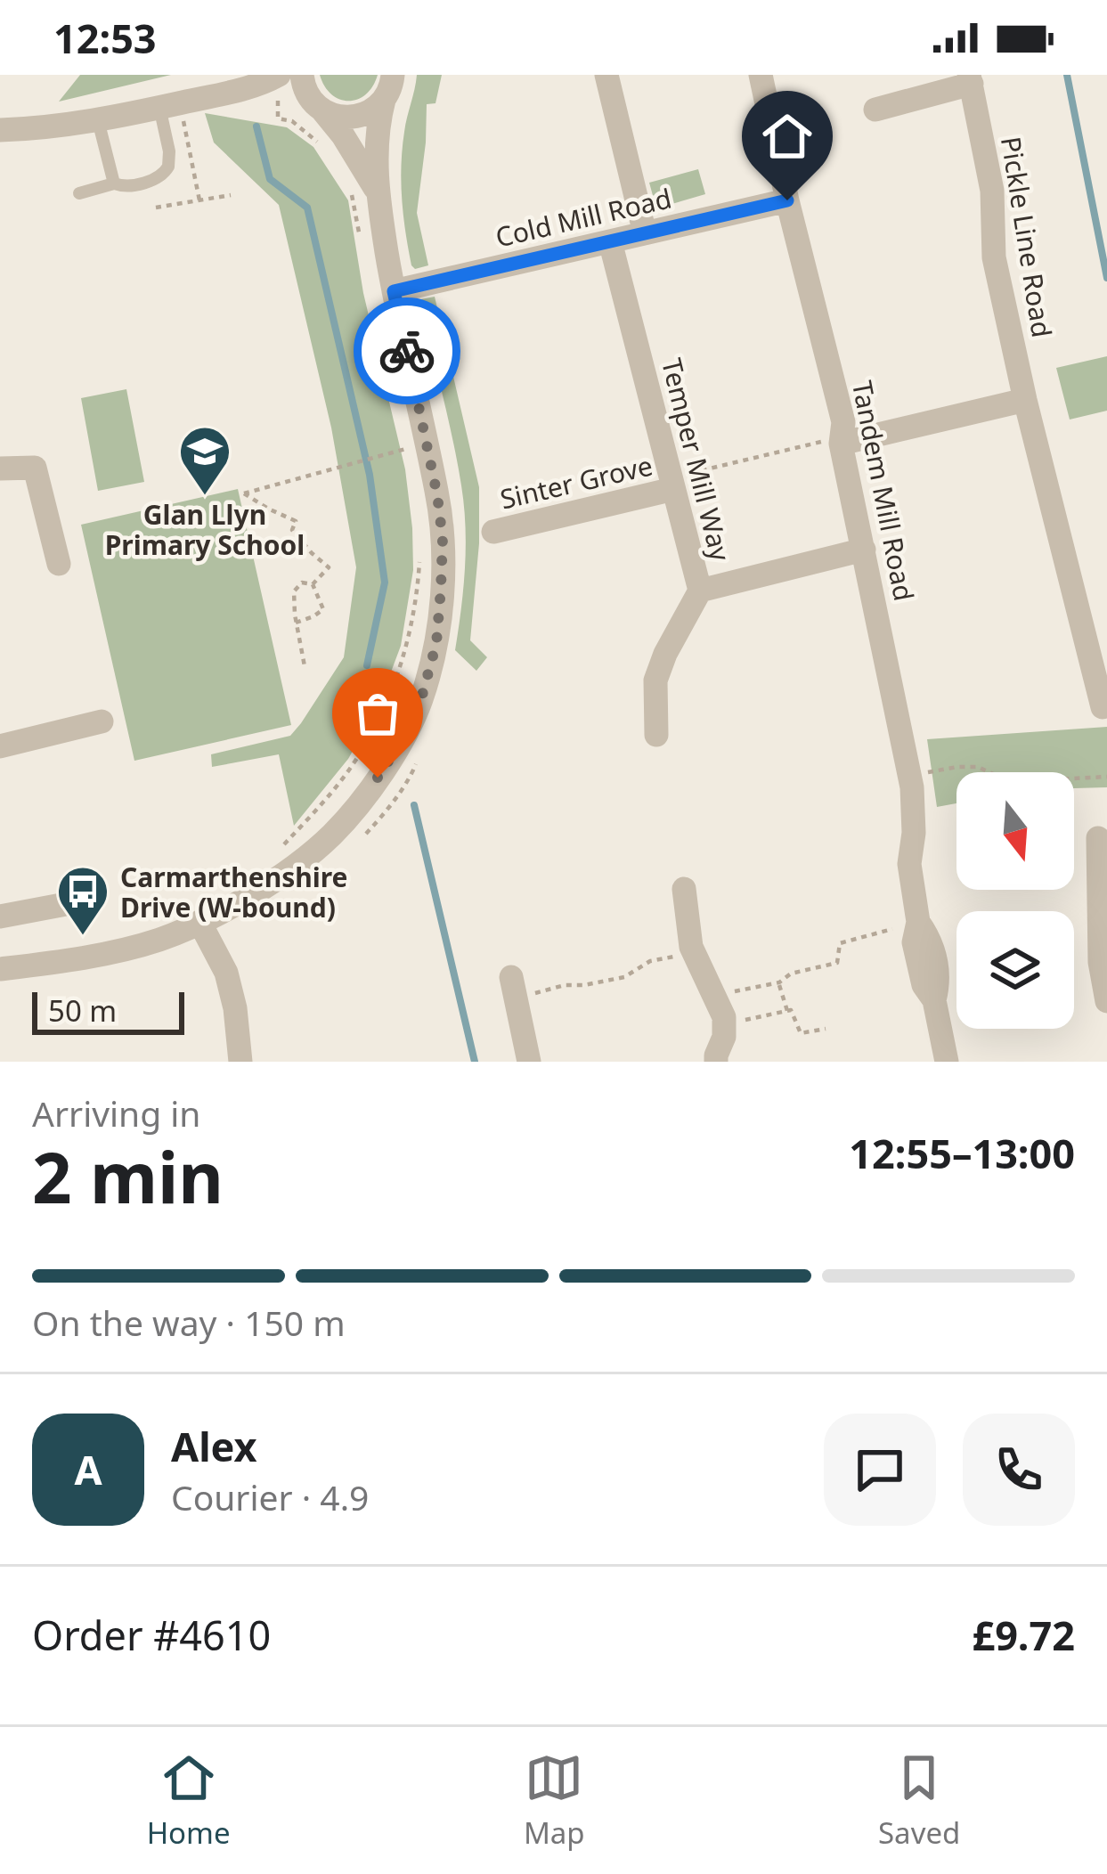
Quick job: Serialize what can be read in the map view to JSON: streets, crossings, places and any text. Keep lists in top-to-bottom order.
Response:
{
  "streets": {
    "street": [
      "Cold Mill Road",
      "Pickle Line Road",
      "Temper Mill Way",
      "Sinter Grove",
      "Tandem Mill Road"
    ]
  },
  "crossings": [
    ["Cold Mill Road", "Temper Mill Way"],
    ["Cold Mill Road", "Tandem Mill Road"],
    ["Temper Mill Way", "Sinter Grove"],
    ["Temper Mill Way", "Tandem Mill Road"]
  ],
  "places": {
    "school or university": ["Glan Llyn Primary School"],
    "bus stop": ["Carmarthenshire Drive (W-bound)"]
  },
  "scale_bar": "50 m",
  "north": "bottom",
  "page": {
    "status": "12:53",
    "scale": "50 m",
    "heading": ["2 min", "Arriving in", "12:55–13:00"],
    "panel": [
      "Alex",
      "Courier · 4.9",
      "Order #4610",
      "£9.72"
    ],
    "bar": "On the way · 150 m",
    "round": "A",
    "tabs": ["Home", "Map", "Saved"]
  }
}
